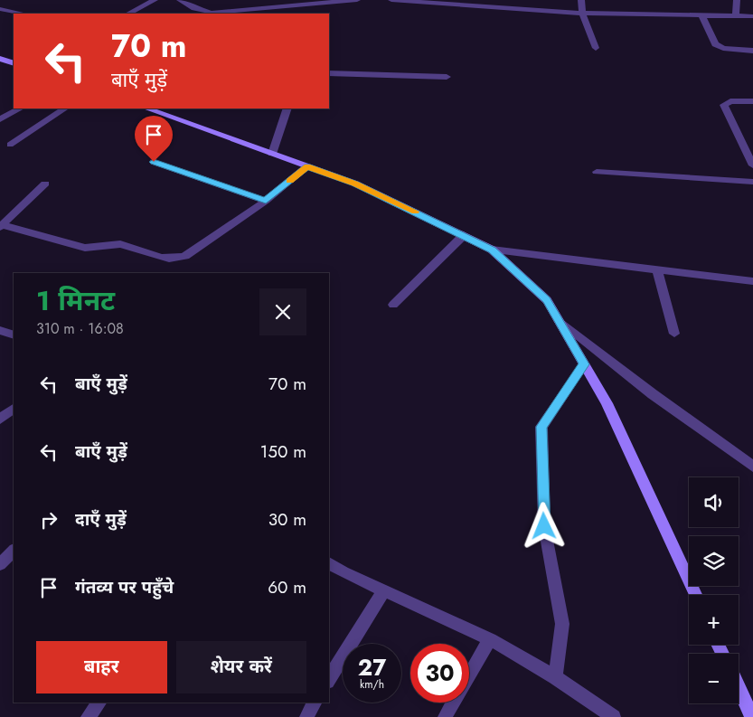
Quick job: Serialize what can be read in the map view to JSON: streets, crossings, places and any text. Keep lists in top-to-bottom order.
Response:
{
  "page": {
    "turn": ["70 m", "बाएँ मुड़ें"],
    "heading": ["1 मिनट", "310 m · 16:08"],
    "list": [
      {
        "name": "बाएँ मुड़ें",
        "value": "70 m"
      },
      {
        "name": "बाएँ मुड़ें",
        "value": "150 m"
      },
      {
        "name": "दाएँ मुड़ें",
        "value": "30 m"
      },
      {
        "name": "गंतव्य पर पहुँचे",
        "value": "60 m"
      }
    ],
    "map_buttons": ["+", "−"],
    "buttons": ["बाहर", "शेयर करें"],
    "speed": "27 km/h",
    "limit": "30"
  }
}
